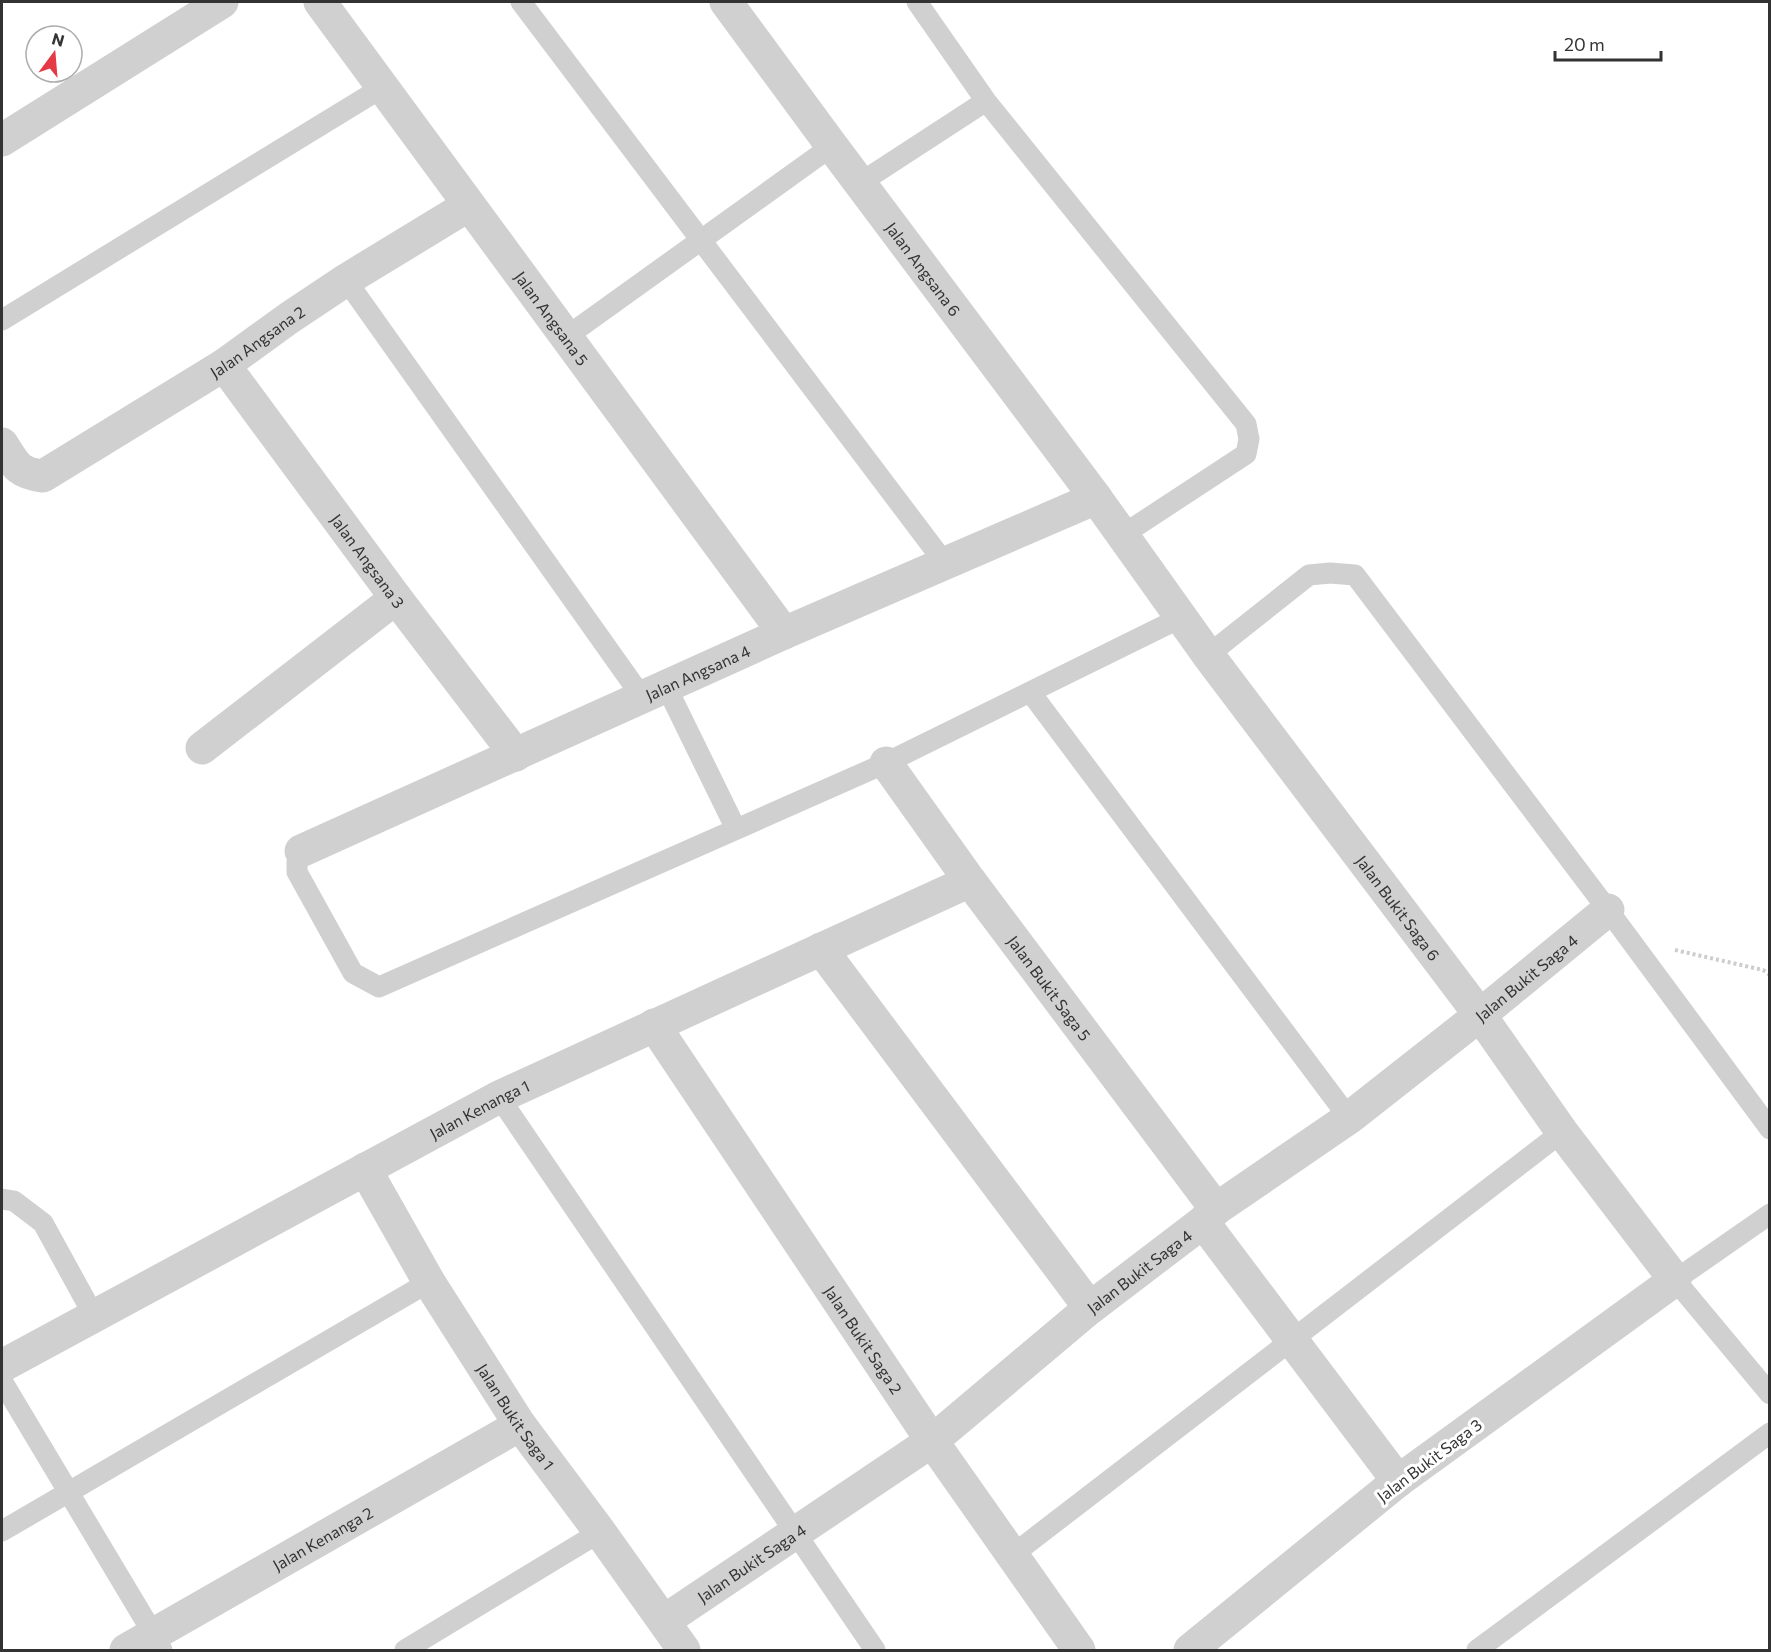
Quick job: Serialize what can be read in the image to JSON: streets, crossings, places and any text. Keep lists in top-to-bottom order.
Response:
{
  "streets": {
    "street": [
      "Jalan Angsana 6",
      "Jalan Angsana 5",
      "Jalan Angsana 2",
      "Jalan Angsana 3",
      "Jalan Angsana 4",
      "Jalan Bukit Saga 6",
      "Jalan Bukit Saga 4",
      "Jalan Bukit Saga 5",
      "Jalan Kenanga 1",
      "Jalan Bukit Saga 2",
      "Jalan Bukit Saga 1",
      "Jalan Bukit Saga 3",
      "Jalan Kenanga 2"
    ]
  },
  "crossings": [
    ["Jalan Angsana 6", "Jalan Angsana 4"],
    ["Jalan Angsana 6", "Jalan Bukit Saga 6"],
    ["Jalan Angsana 5", "Jalan Angsana 2"],
    ["Jalan Angsana 5", "Jalan Angsana 4"],
    ["Jalan Angsana 2", "Jalan Angsana 3"],
    ["Jalan Angsana 3", "Jalan Angsana 4"],
    ["Jalan Bukit Saga 6", "Jalan Bukit Saga 4"],
    ["Jalan Bukit Saga 6", "Jalan Bukit Saga 3"],
    ["Jalan Bukit Saga 4", "Jalan Bukit Saga 5"],
    ["Jalan Bukit Saga 4", "Jalan Bukit Saga 2"],
    ["Jalan Bukit Saga 4", "Jalan Bukit Saga 1"],
    ["Jalan Bukit Saga 5", "Jalan Kenanga 1"],
    ["Jalan Bukit Saga 5", "Jalan Bukit Saga 3"],
    ["Jalan Kenanga 1", "Jalan Bukit Saga 2"],
    ["Jalan Kenanga 1", "Jalan Bukit Saga 1"],
    ["Jalan Bukit Saga 1", "Jalan Kenanga 2"]
  ],
  "scale_bar": "20 m",
  "north": "top"
}
